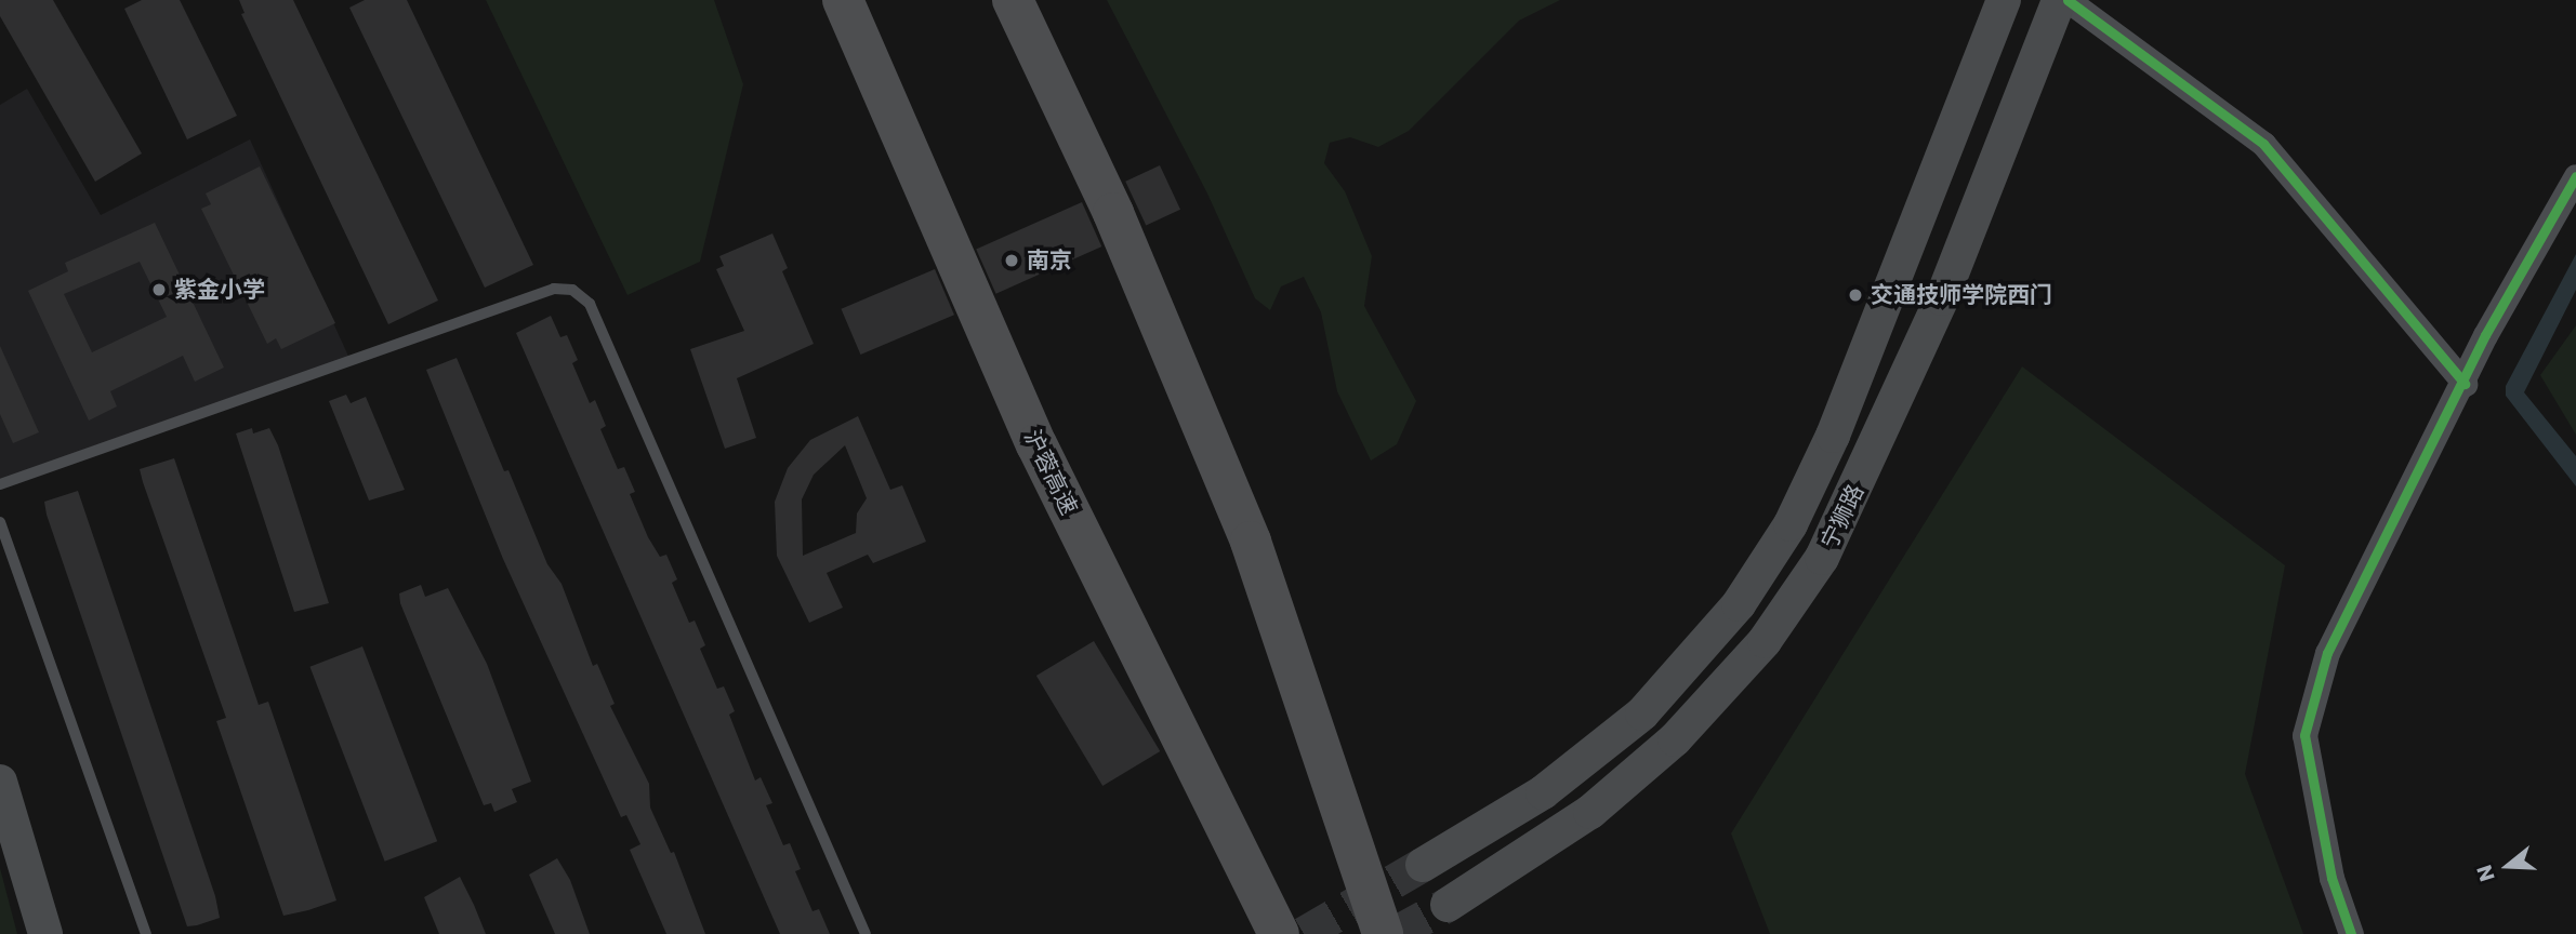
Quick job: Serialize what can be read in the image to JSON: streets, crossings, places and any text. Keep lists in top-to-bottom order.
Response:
{
  "streets": {
    "highway": ["沪蓉高速"],
    "main road": ["宁狮路"]
  },
  "places": ["南京", "紫金小学", "交通技师学院西门"],
  "north": "left"
}
